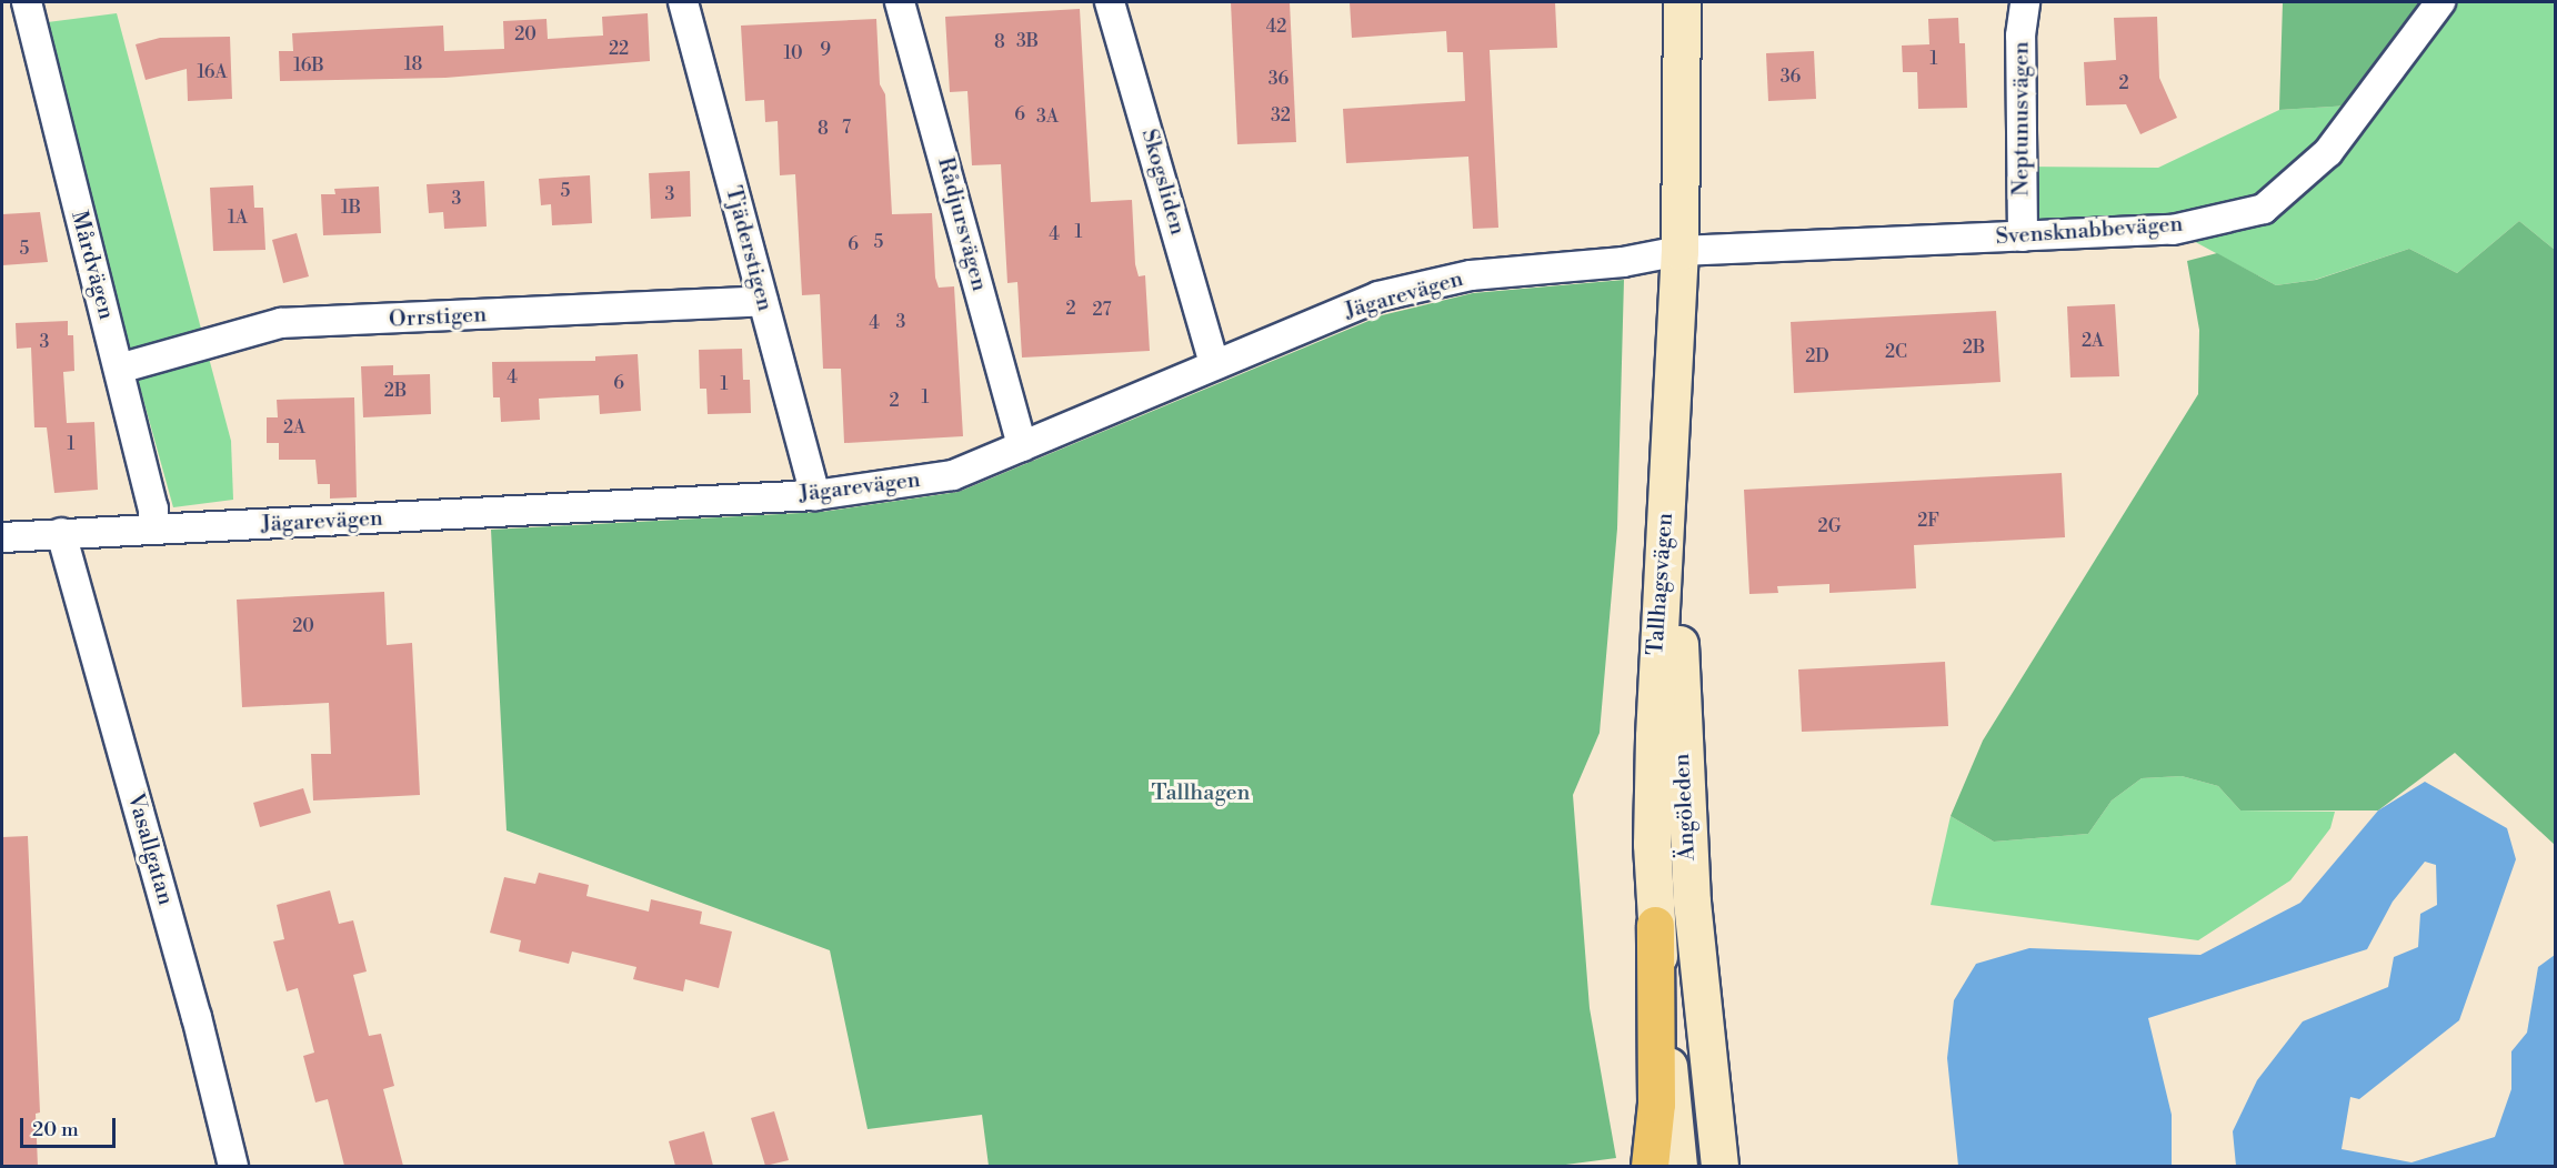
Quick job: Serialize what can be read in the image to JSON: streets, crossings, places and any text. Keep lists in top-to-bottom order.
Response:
{
  "streets": {
    "main road": ["Tallhagsvägen", "Ängöleden"],
    "street": [
      "Neptunusvägen",
      "Skogsliden",
      "Rådjursvägen",
      "Svensknabbevägen",
      "Tjäderstigen",
      "Mårdvägen",
      "Jägarevägen",
      "Orrstigen",
      "Vasallgatan"
    ]
  },
  "crossings": [
    ["Neptunusvägen", "Svensknabbevägen"],
    ["Skogsliden", "Jägarevägen"],
    ["Rådjursvägen", "Jägarevägen"],
    ["Svensknabbevägen", "Jägarevägen"],
    ["Svensknabbevägen", "Tallhagsvägen"],
    ["Tjäderstigen", "Jägarevägen"],
    ["Tjäderstigen", "Orrstigen"],
    ["Mårdvägen", "Jägarevägen"],
    ["Mårdvägen", "Orrstigen"],
    ["Jägarevägen", "Tallhagsvägen"],
    ["Jägarevägen", "Vasallgatan"],
    ["Tallhagsvägen", "Ängöleden"]
  ],
  "parks": ["Tallhagen"],
  "house_numbers": [
    "42",
    "20",
    "3B",
    "8",
    "22",
    "9",
    "10",
    "1",
    "18",
    "16B",
    "16A",
    "36",
    "36",
    "2",
    "6",
    "32",
    "3A",
    "7",
    "8",
    "5",
    "3",
    "3",
    "1B",
    "1A",
    "1",
    "4",
    "5",
    "6",
    "5",
    "2",
    "27",
    "3",
    "4",
    "2A",
    "3",
    "2B",
    "2C",
    "2D",
    "4",
    "6",
    "1",
    "2B",
    "1",
    "2",
    "2A",
    "1",
    "2F",
    "2G",
    "20"
  ],
  "scale_bar": "20 m"
}
